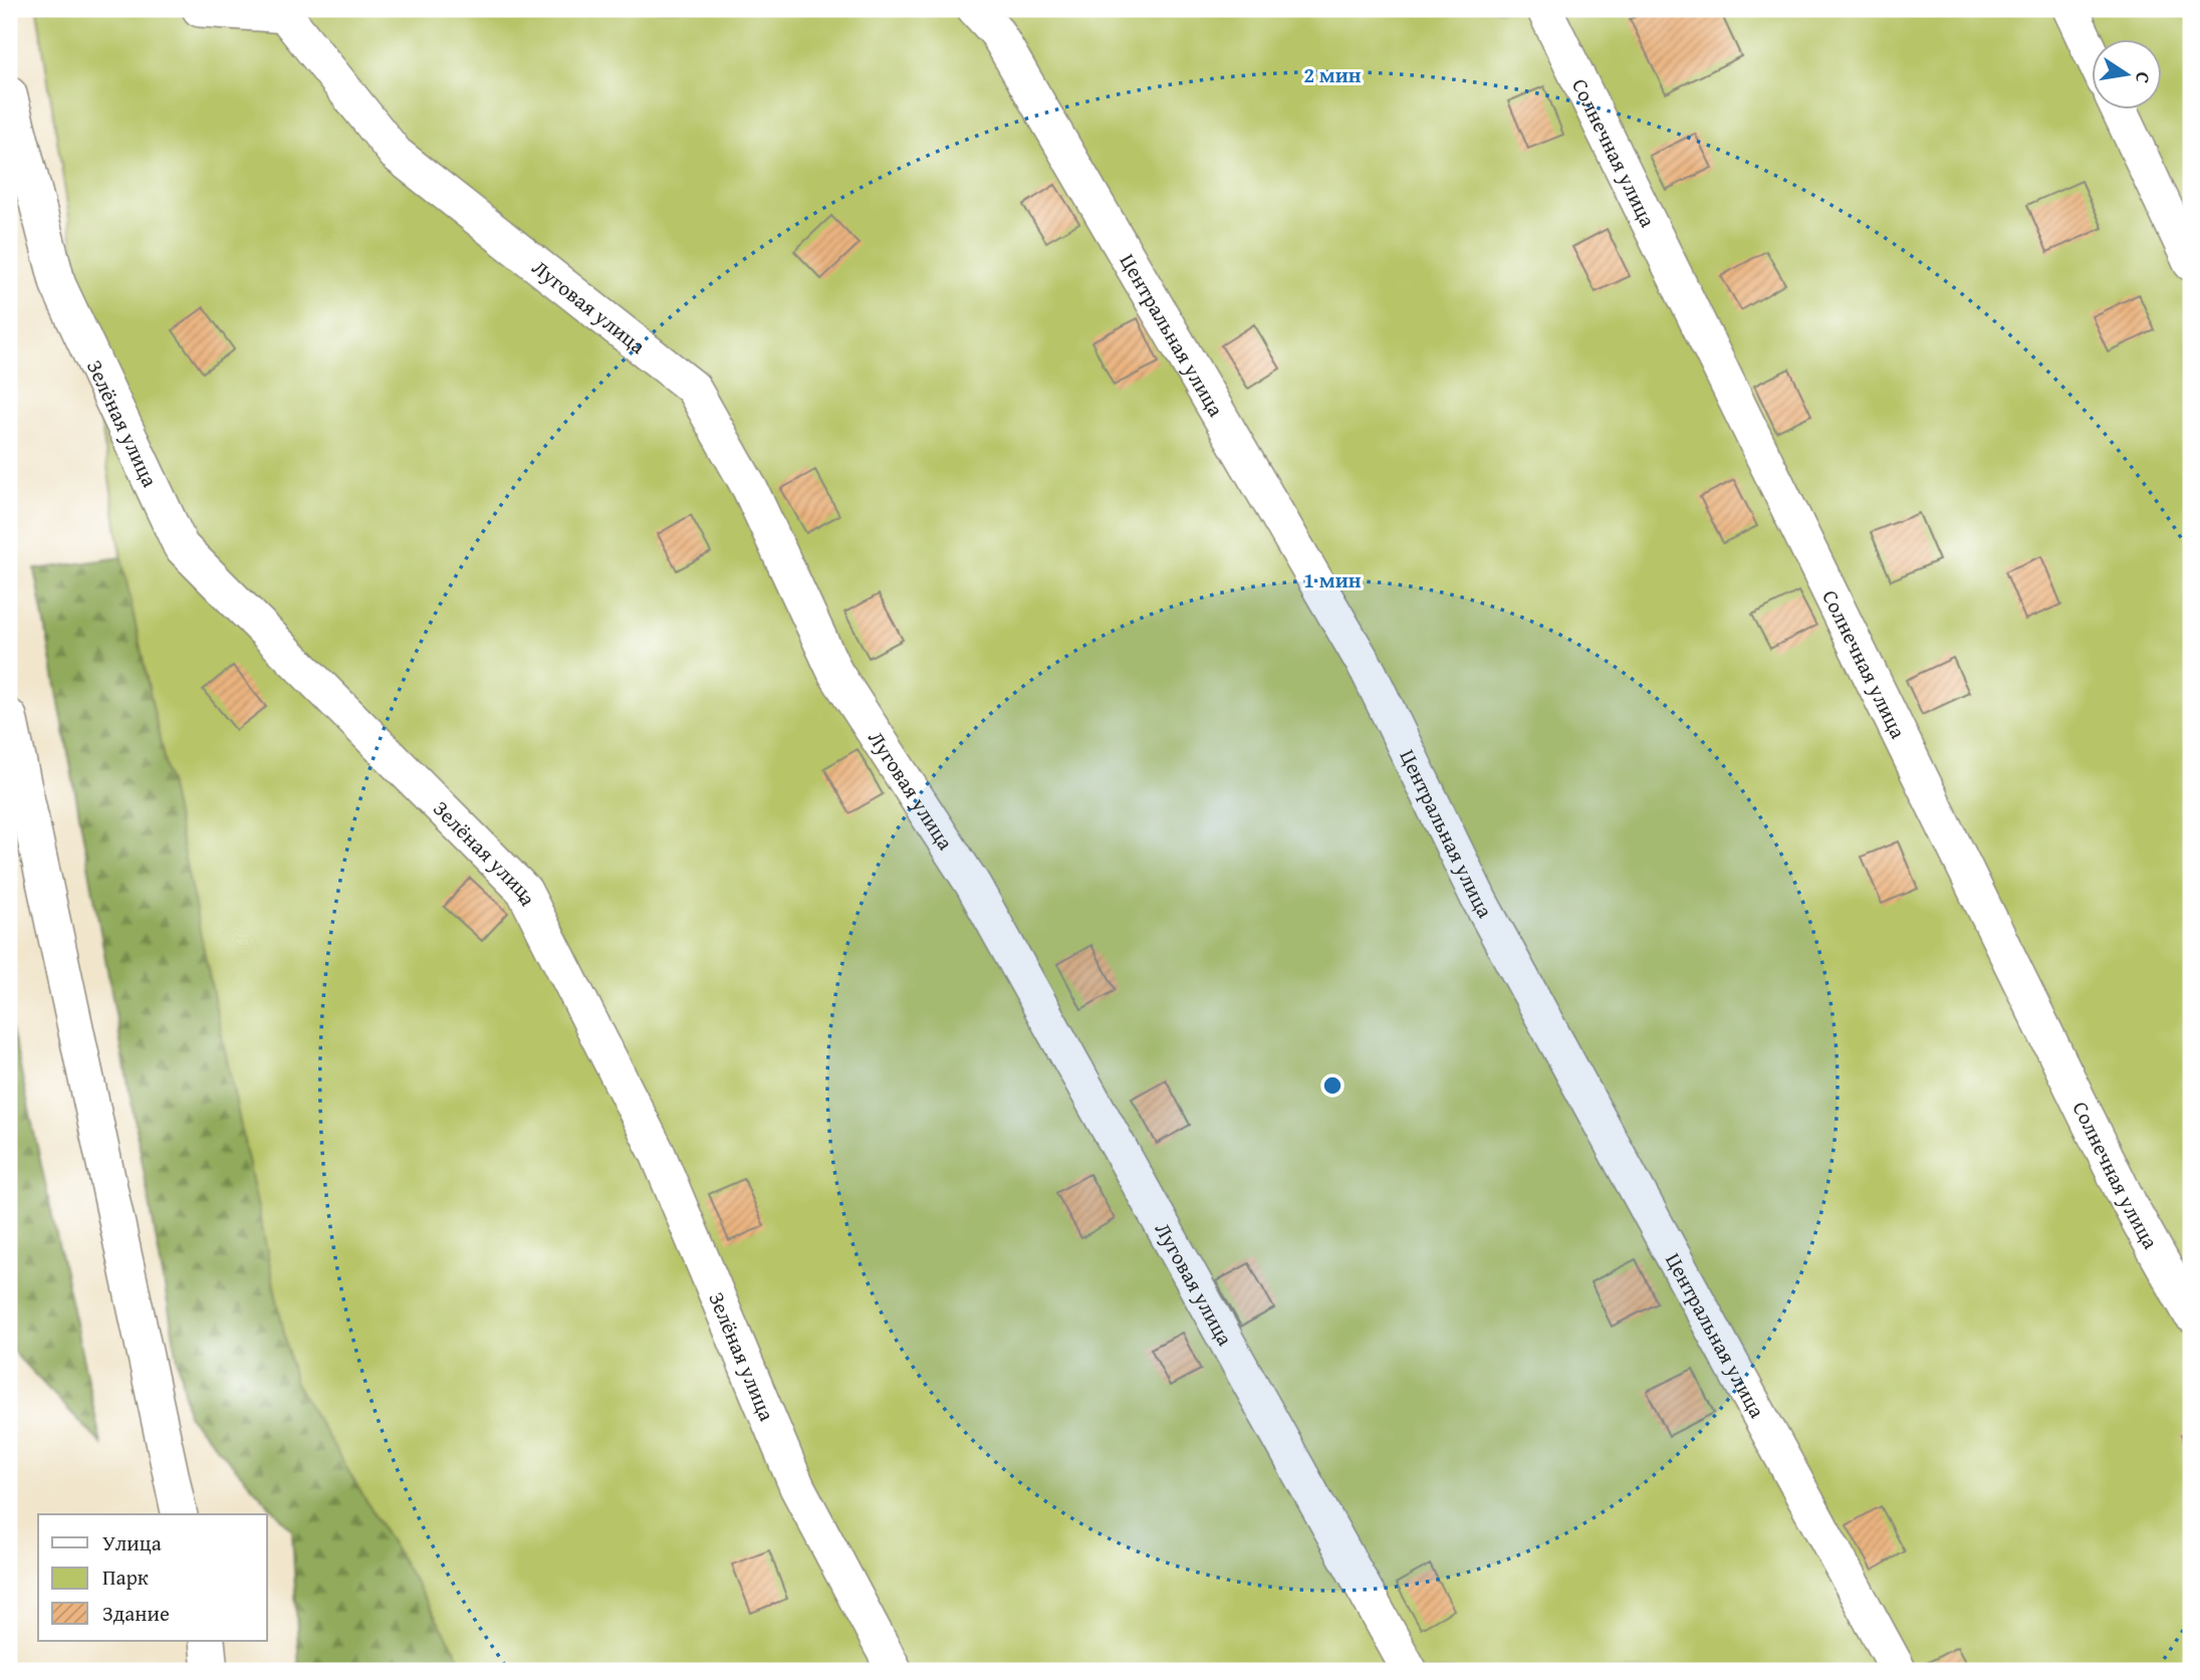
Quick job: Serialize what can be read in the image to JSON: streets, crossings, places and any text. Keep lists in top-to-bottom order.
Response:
{
  "streets": {
    "street": [
      "Солнечная улица",
      "Луговая улица",
      "Центральная улица",
      "Зелёная улица"
    ]
  },
  "legend": ["Улица", "Парк", "Здание"],
  "north": "right",
  "rings": ["2 мин", "1 мин"]
}
